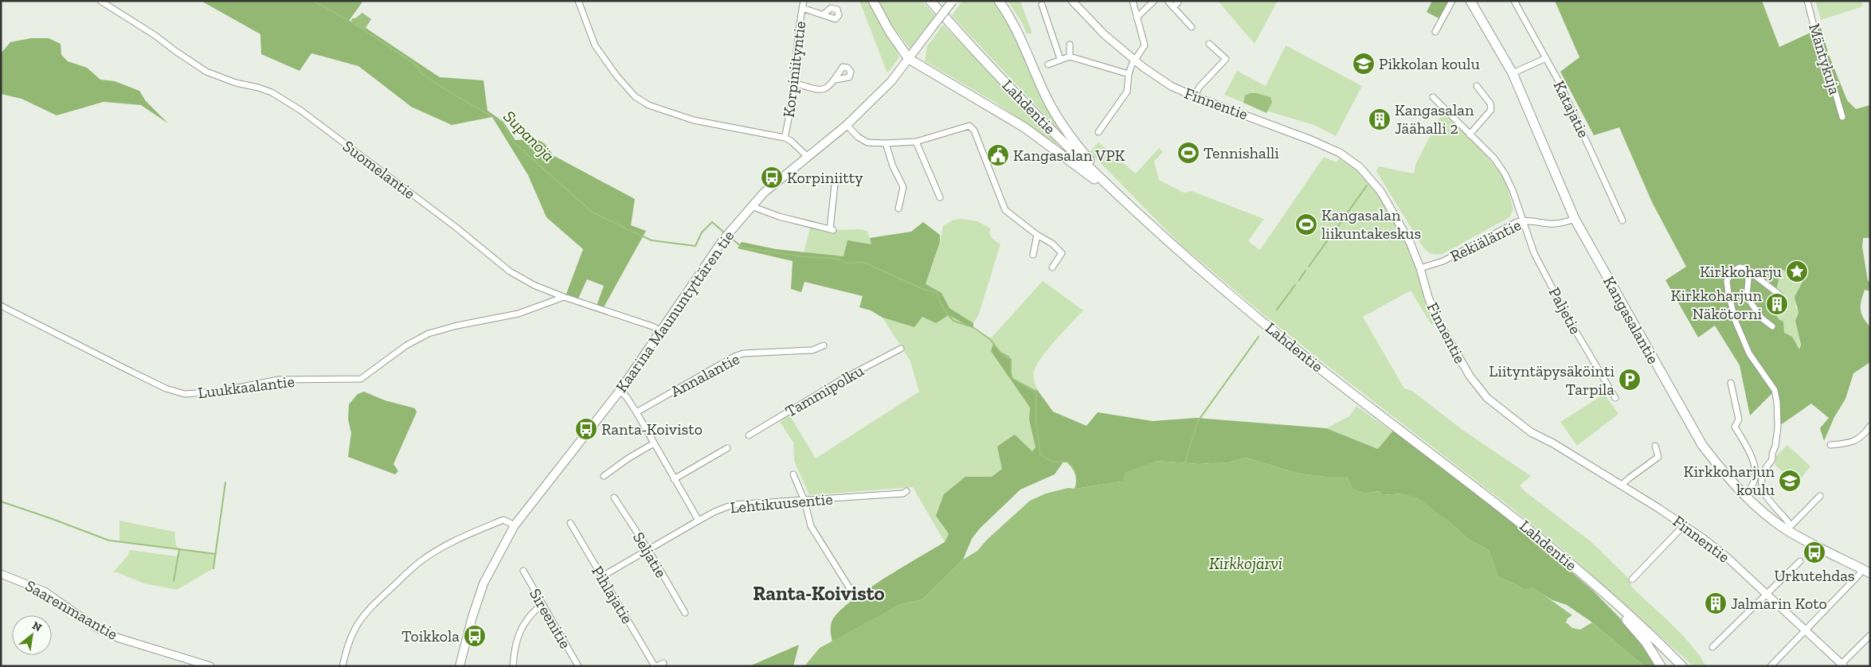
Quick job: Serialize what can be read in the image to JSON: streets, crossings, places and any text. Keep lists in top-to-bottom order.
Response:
{
  "streets": {
    "main road": ["Lahdentie", "Kaarina Maununtyttären tie", "Kangasalantie"],
    "street": [
      "Mäntykuja",
      "Korpiniityntie",
      "Finnentie",
      "Katajatie",
      "Suomelantie",
      "Rekiäläntie",
      "Paljetie",
      "Annalantie",
      "Luukkaalantie",
      "Tammipolku",
      "Lehtikuusentie",
      "Seljatie",
      "Pihlajatie",
      "Saarenmaantie",
      "Sireenitie"
    ]
  },
  "crossings": [
    ["Finnentie", "Rekiäläntie"],
    ["Suomelantie", "Kaarina Maununtyttären tie"],
    ["Suomelantie", "Luukkaalantie"],
    ["Rekiäläntie", "Paljetie"],
    ["Rekiäläntie", "Kangasalantie"],
    ["Lehtikuusentie", "Seljatie"],
    ["Lehtikuusentie", "Pihlajatie"]
  ],
  "districts": ["Ranta-Koivisto"],
  "water": ["Supanoja", "Kirkkojärvi"],
  "places": {
    "school or university": ["Pikkolan koulu", "Kirkkoharjun koulu"],
    "building": ["Kangasalan Jäähalli 2", "Kirkkoharjun Näkötorni", "Jalmarin Koto"],
    "sports": ["Tennishalli", "Kangasalan liikuntakeskus"],
    "public building": ["Kangasalan VPK"],
    "bus stop": [
      "Korpiniitty",
      "Ranta-Koivisto",
      "Urkutehdas",
      "Toikkola"
    ],
    "place": ["Kirkkoharju"],
    "parking": ["Liityntäpysäköinti Tarpila"]
  },
  "north": "top right"
}
